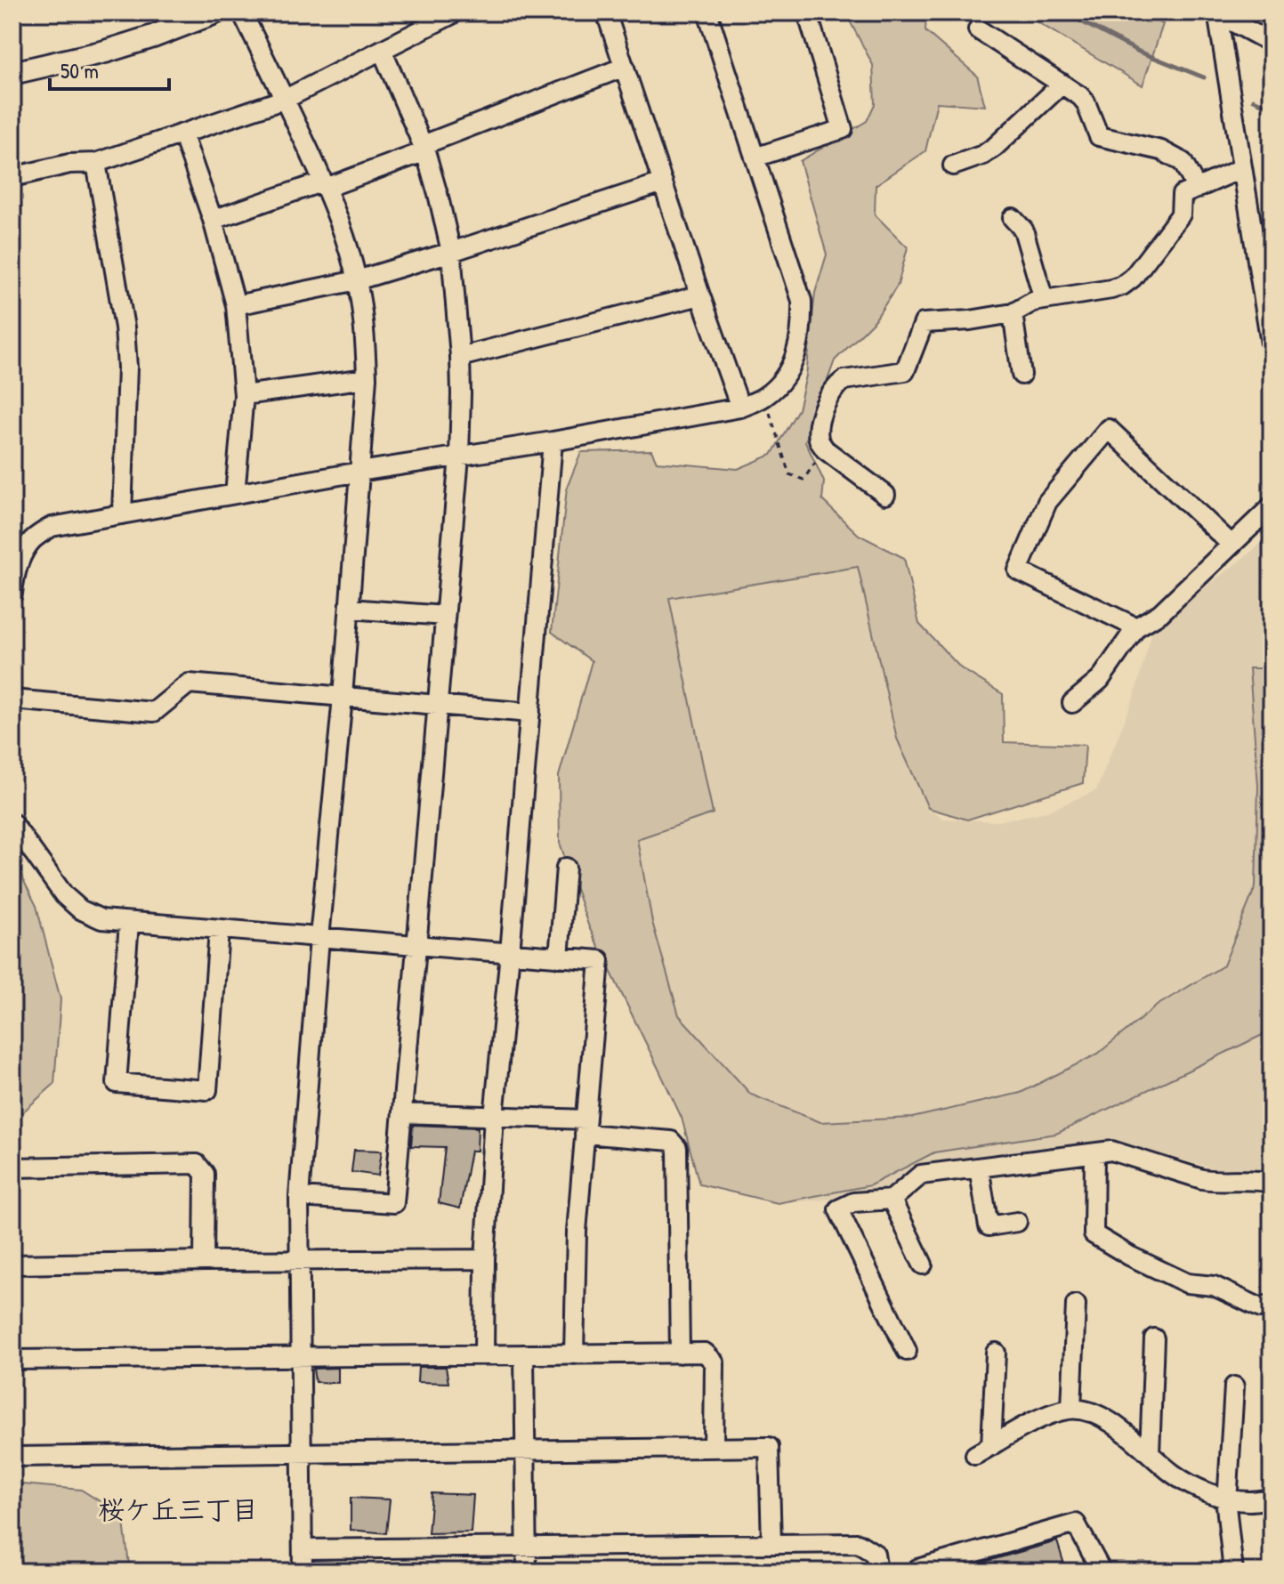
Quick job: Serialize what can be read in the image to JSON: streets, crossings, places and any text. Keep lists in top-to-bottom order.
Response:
{
  "districts": ["桜ケ丘三丁目"],
  "scale_bar": "50 m"
}
